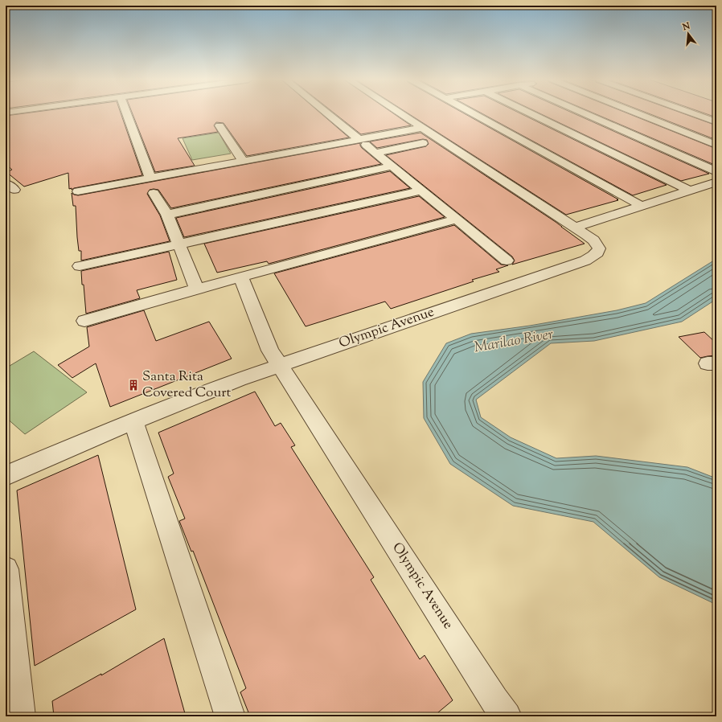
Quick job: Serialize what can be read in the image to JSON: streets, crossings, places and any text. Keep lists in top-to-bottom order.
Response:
{
  "streets": {
    "street": ["Olympic Avenue"]
  },
  "water": ["Marilao River"],
  "places": {
    "building": ["Santa Rita Covered Court"]
  },
  "north": "top"
}
